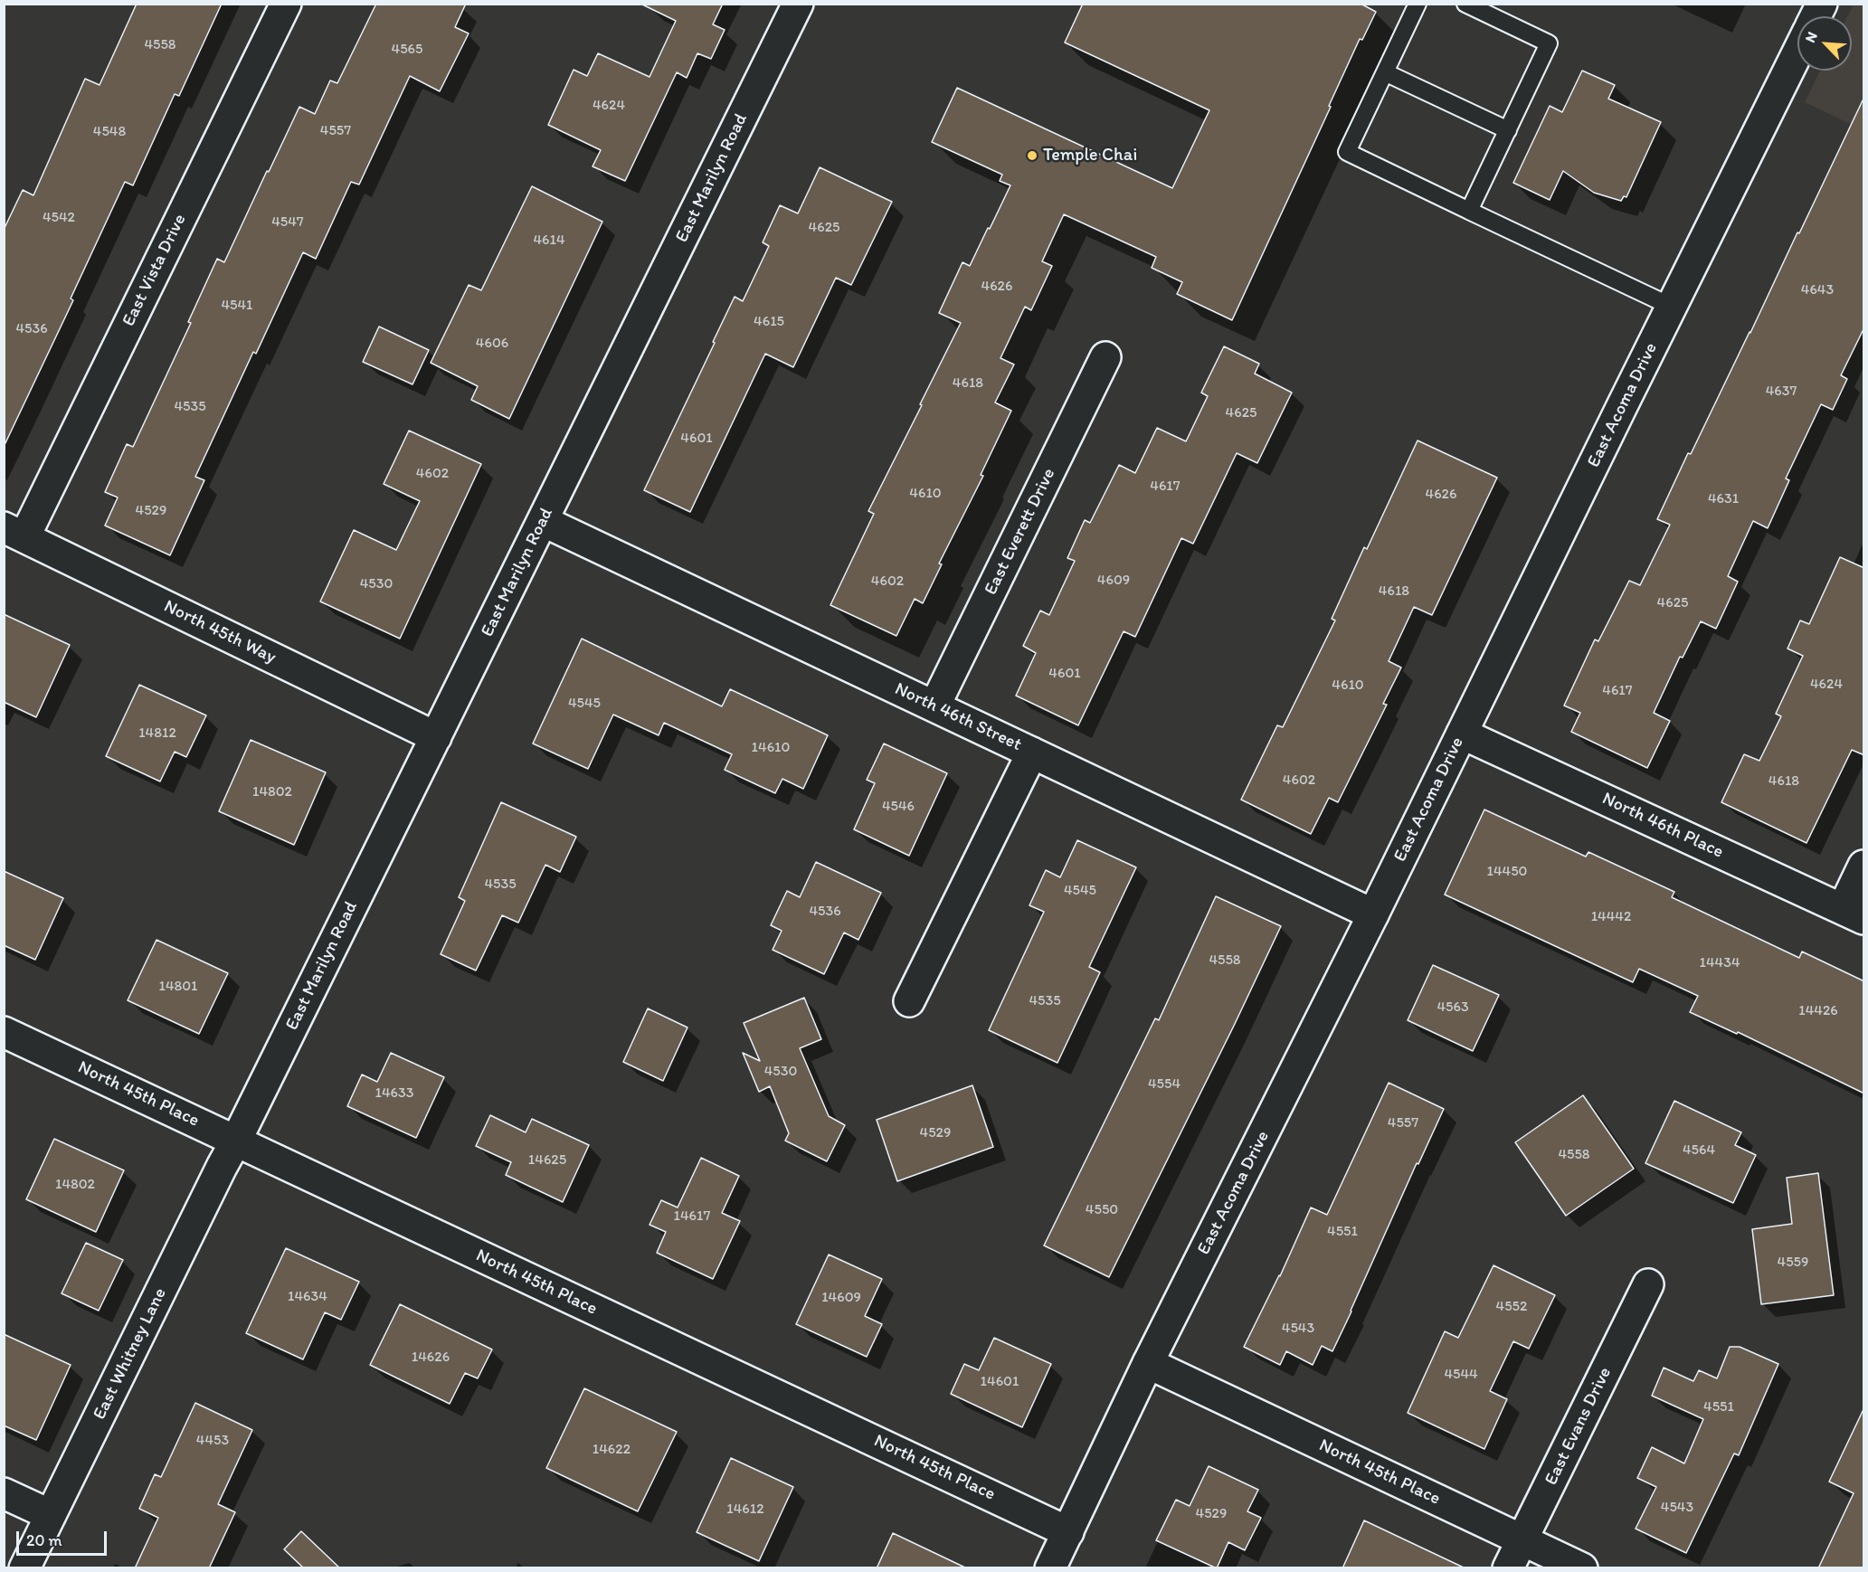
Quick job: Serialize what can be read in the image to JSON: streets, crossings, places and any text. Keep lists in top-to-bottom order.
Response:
{
  "streets": {
    "street": [
      "East Marilyn Road",
      "East Vista Drive",
      "East Acoma Drive",
      "East Everett Drive",
      "North 45th Way",
      "North 46th Street",
      "North 46th Place",
      "North 45th Place",
      "East Whitney Lane",
      "East Evans Drive"
    ]
  },
  "crossings": [
    ["East Marilyn Road", "North 45th Way"],
    ["East Marilyn Road", "North 46th Street"],
    ["East Marilyn Road", "North 45th Place"],
    ["East Marilyn Road", "East Whitney Lane"],
    ["East Vista Drive", "North 45th Way"],
    ["East Acoma Drive", "North 46th Street"],
    ["East Acoma Drive", "North 46th Place"],
    ["East Acoma Drive", "North 45th Place"],
    ["East Everett Drive", "North 46th Street"],
    ["North 45th Place", "East Whitney Lane"],
    ["North 45th Place", "East Evans Drive"]
  ],
  "places": ["Temple Chai"],
  "house_numbers": [
    "4558",
    "4565",
    "4624",
    "4557",
    "4548",
    "4542",
    "4547",
    "4625",
    "4614",
    "4626",
    "4643",
    "4541",
    "4615",
    "4536",
    "4606",
    "4618",
    "4637",
    "4535",
    "4625",
    "4601",
    "4602",
    "4617",
    "4610",
    "4626",
    "4631",
    "4529",
    "4609",
    "4602",
    "4530",
    "4618",
    "4625",
    "4601",
    "4624",
    "4610",
    "4617",
    "4545",
    "14812",
    "14610",
    "4602",
    "4618",
    "14802",
    "4546",
    "14450",
    "4535",
    "4545",
    "4536",
    "14442",
    "4558",
    "14434",
    "14801",
    "4535",
    "4563",
    "14426",
    "4530",
    "4554",
    "14633",
    "4557",
    "4529",
    "4564",
    "4558",
    "14625",
    "14802",
    "4550",
    "14617",
    "4551",
    "4559",
    "14634",
    "14609",
    "4552",
    "4543",
    "14626",
    "4544",
    "14601",
    "4551",
    "4453",
    "14622",
    "4543",
    "14612",
    "4529"
  ],
  "scale_bar": "20 m",
  "north": "top left"
}
